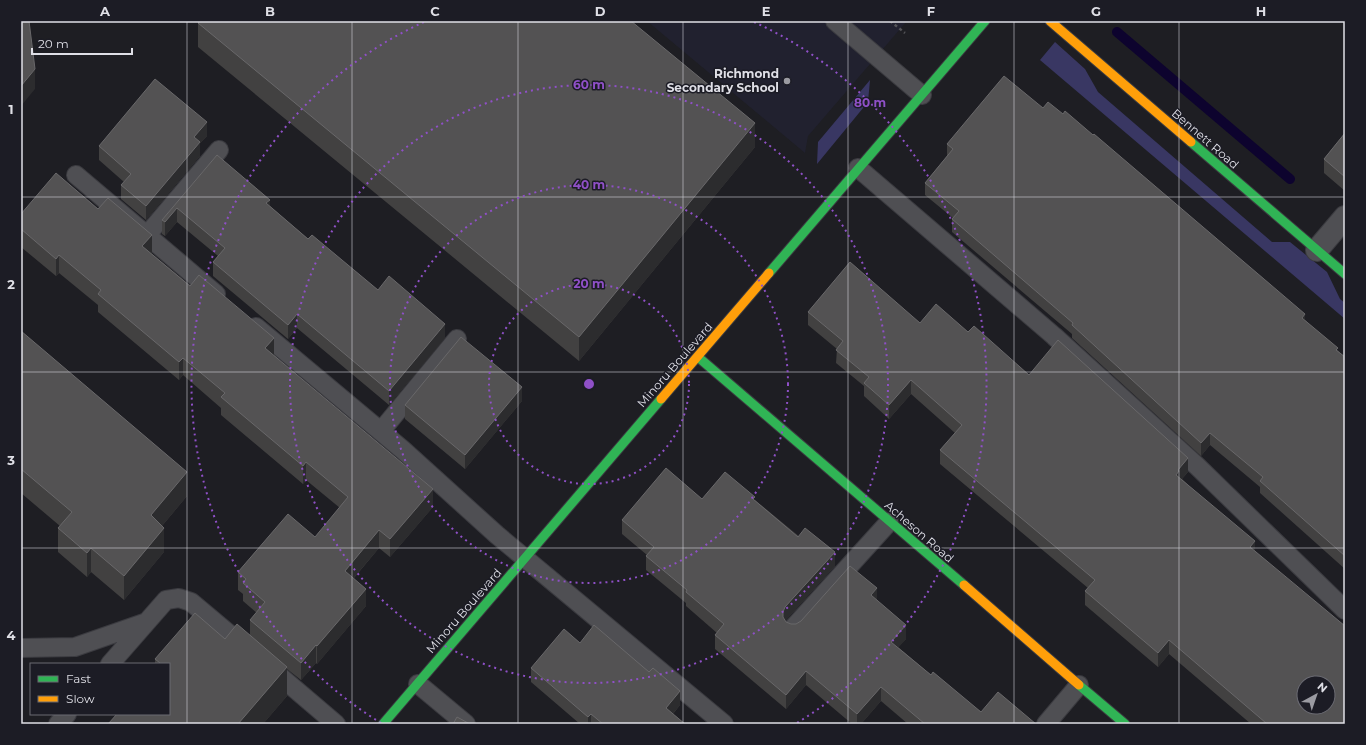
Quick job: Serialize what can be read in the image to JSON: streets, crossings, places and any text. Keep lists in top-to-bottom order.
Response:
{
  "streets": {
    "street": ["Bennett Road", "Minoru Boulevard", "Acheson Road"]
  },
  "crossings": [
    ["Minoru Boulevard", "Acheson Road"]
  ],
  "places": ["Richmond Secondary School"],
  "legend": ["Fast", "Slow"],
  "scale_bar": "20 m",
  "north": "top right",
  "grid": {
    "columns": [
      "A",
      "B",
      "C",
      "D",
      "E",
      "F",
      "G",
      "H"
    ],
    "rows": [
      "1",
      "2",
      "3",
      "4"
    ]
  },
  "rings": [
    "60 m",
    "80 m",
    "40 m",
    "20 m"
  ]
}
